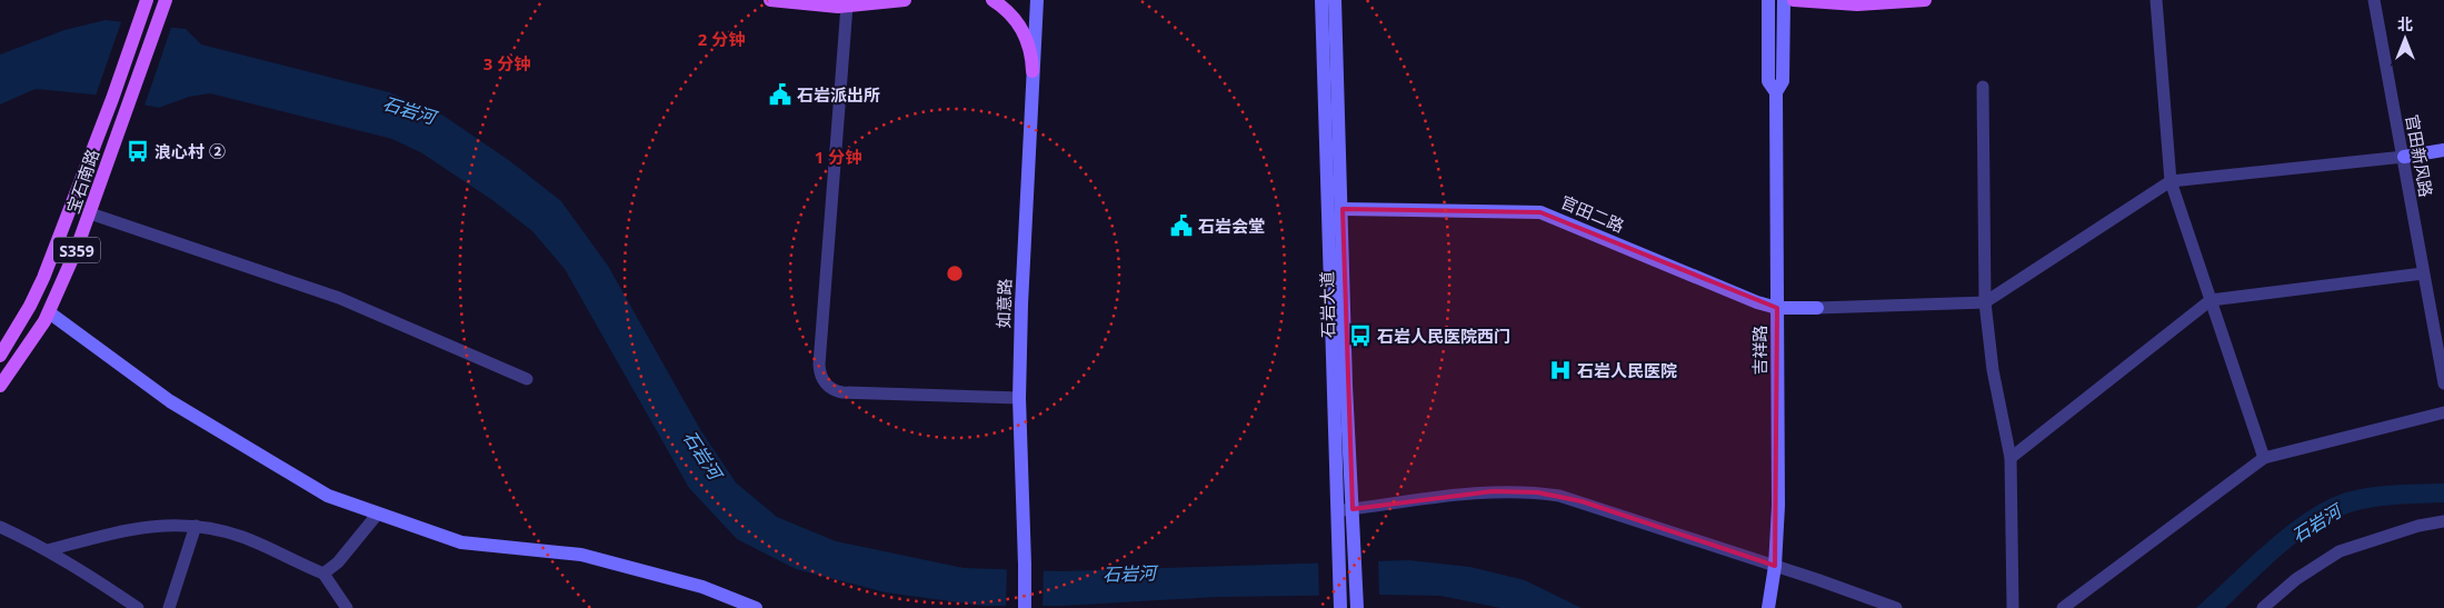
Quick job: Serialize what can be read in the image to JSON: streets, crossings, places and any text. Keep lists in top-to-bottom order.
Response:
{
  "streets": {
    "main road": ["宝石南路", "S359"],
    "street": [
      "官田新风路",
      "官田二路",
      "如意路",
      "石岩大道",
      "吉祥路"
    ]
  },
  "crossings": [
    ["官田二路", "石岩大道"],
    ["官田二路", "吉祥路"]
  ],
  "water": ["石岩河"],
  "places": {
    "public building": ["石岩派出所", "石岩会堂"],
    "bus stop": ["浪心村 ②", "石岩人民医院西门"],
    "hospital": ["石岩人民医院"]
  },
  "north": "top",
  "rings": ["2 分钟", "3 分钟", "1 分钟"]
}
